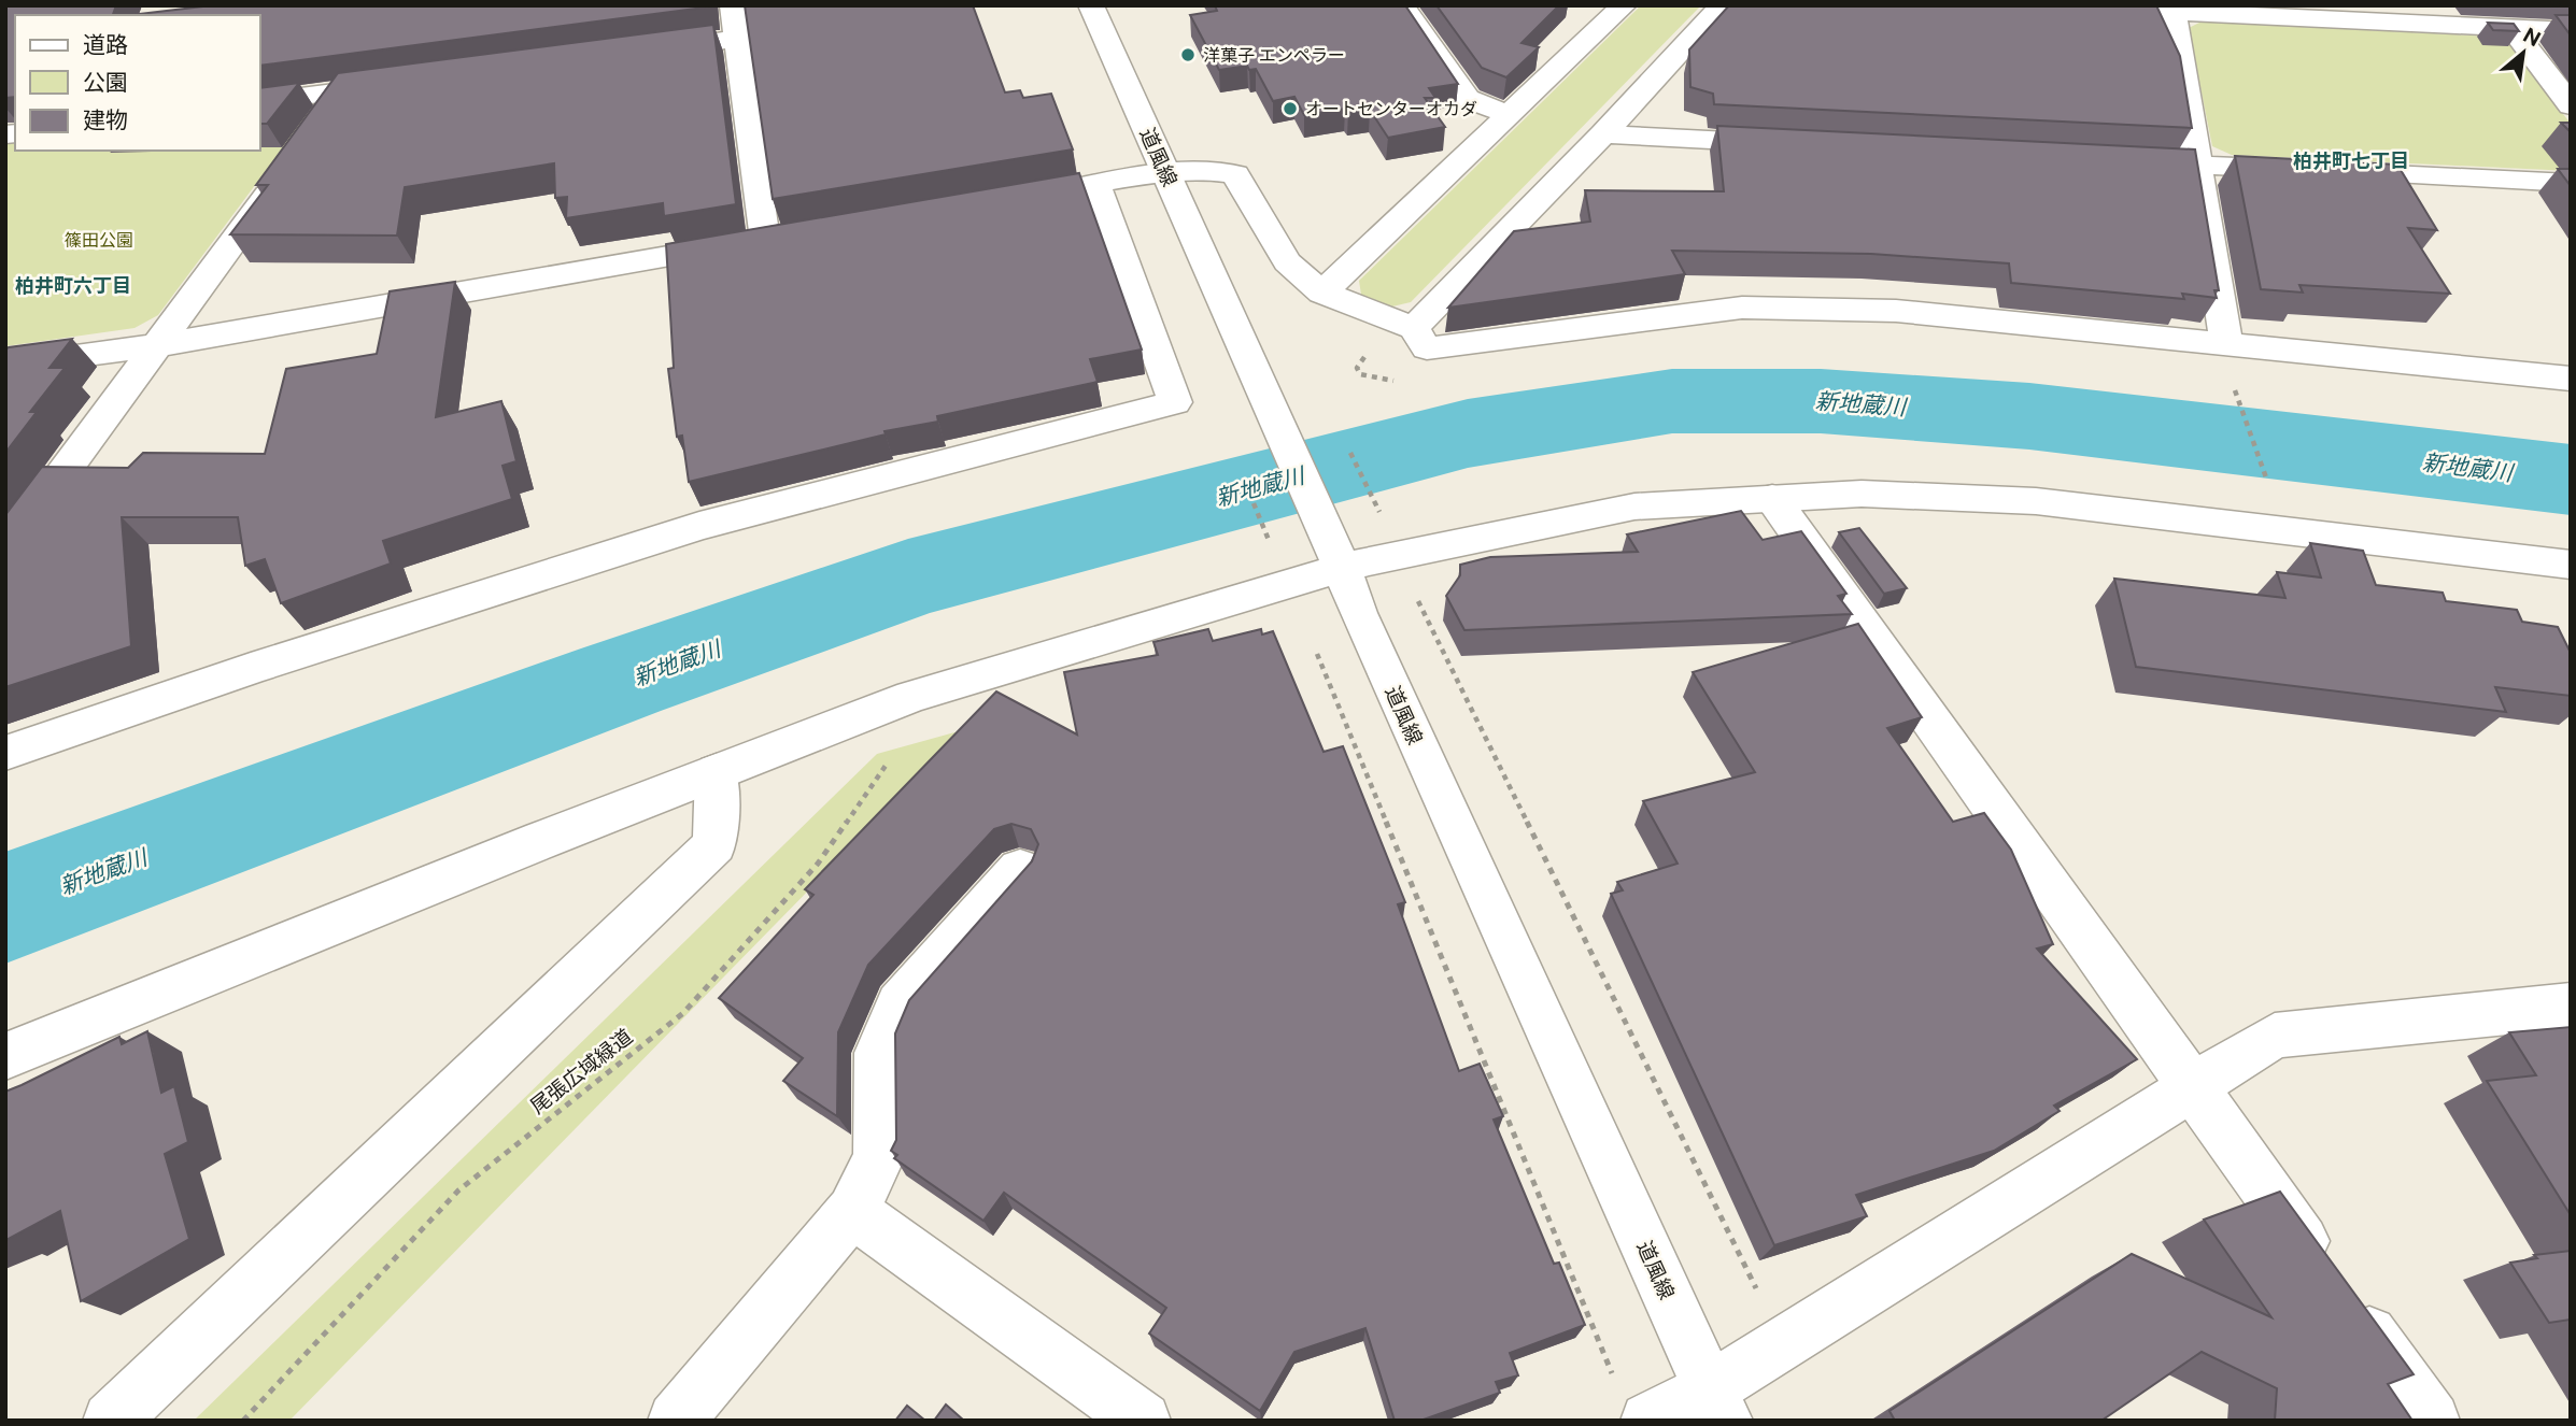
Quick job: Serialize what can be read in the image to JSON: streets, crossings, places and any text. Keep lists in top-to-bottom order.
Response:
{
  "streets": {
    "street": ["道風線"],
    "path": ["尾張広域緑道"]
  },
  "districts": ["柏井町七丁目", "柏井町六丁目"],
  "water": ["新地蔵川"],
  "parks": ["篠田公園"],
  "places": ["洋菓子 エンペラー", "オートセンターオカダ"],
  "legend": ["道路", "公園", "建物"],
  "north": "top right"
}
